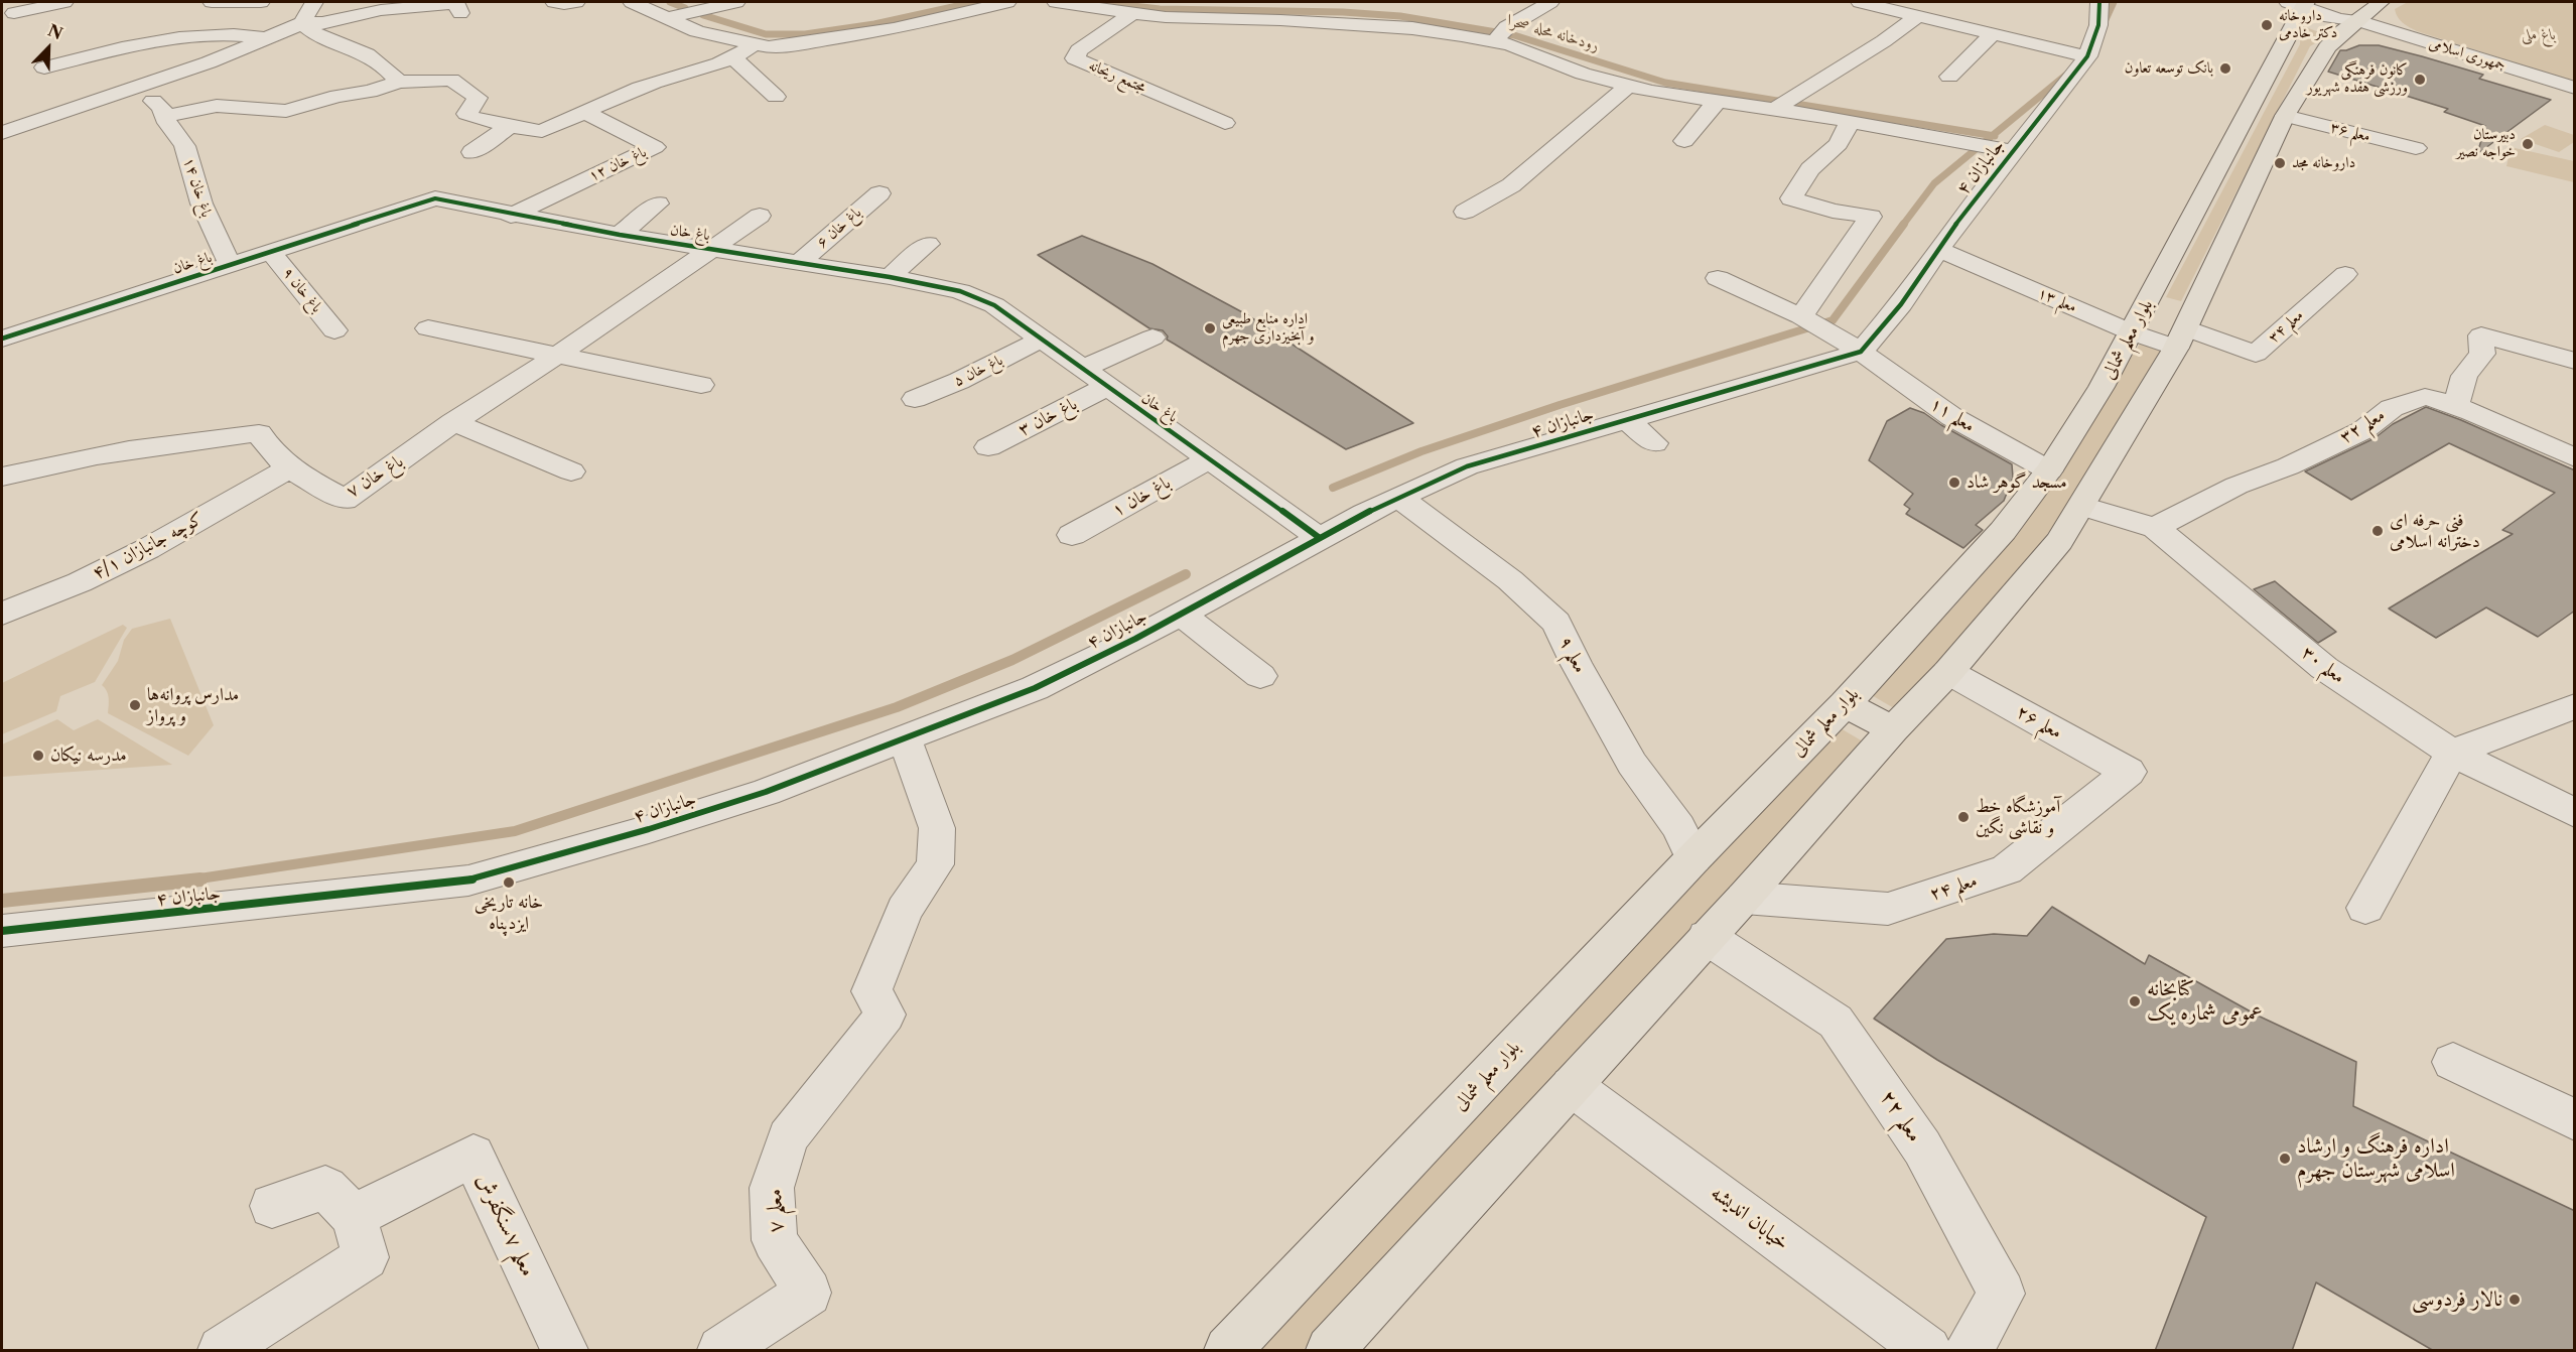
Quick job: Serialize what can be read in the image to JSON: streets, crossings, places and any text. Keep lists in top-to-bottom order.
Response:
{
  "streets": {
    "main road": ["بلوار معلم شمالی"],
    "street": [
      "جمهوری اسلامی",
      "مجتمع ریحانه",
      "معلم ۳۶",
      "باغ خان ۱۲",
      "جانبازان ۴",
      "باغ خان ۱۴",
      "باغ خان ۶",
      "باغ خان",
      "باغ خان ۹",
      "معلم ۱۳",
      "معلم ۳۴",
      "باغ خان ۵",
      "معلم ۱۱",
      "باغ خان ۳",
      "معلم ۳۲",
      "باغ خان ۷",
      "باغ خان ۱",
      "کوچه جانبازان ۴/۱",
      "معلم ۹",
      "معلم ۳۰",
      "معلم ۲۶",
      "معلم ۲۴",
      "معلم ۲۲",
      "معلم ۷",
      "خیابان اندیشه",
      "معلم ۷سنگفرش"
    ]
  },
  "crossings": [
    ["جمهوری اسلامی", "بلوار معلم شمالی"],
    ["باغ خان ۱۲", "باغ خان"],
    ["جانبازان ۴", "باغ خان"],
    ["جانبازان ۴", "معلم ۱۳"],
    ["جانبازان ۴", "معلم ۱۱"],
    ["جانبازان ۴", "معلم ۹"],
    ["جانبازان ۴", "معلم ۷"],
    ["باغ خان ۱۴", "باغ خان"],
    ["باغ خان ۶", "باغ خان"],
    ["باغ خان", "باغ خان ۹"],
    ["باغ خان", "باغ خان ۵"],
    ["باغ خان", "باغ خان ۳"],
    ["باغ خان", "باغ خان ۷"],
    ["باغ خان", "باغ خان ۱"],
    ["معلم ۱۳", "بلوار معلم شمالی"],
    ["بلوار معلم شمالی", "معلم ۱۱"],
    ["بلوار معلم شمالی", "معلم ۹"],
    ["معلم ۳۲", "معلم ۳۰"],
    ["باغ خان ۷", "کوچه جانبازان ۴/۱"],
    ["معلم ۲۶", "معلم ۲۴"]
  ],
  "water": ["رودخانه محله صحرا"],
  "parks": ["باغ ملی"],
  "places": [
    "داروخانه دکتر خادمی",
    "بانک توسعه تعاون",
    "کانون فرهنگی ورزشی هفده شهریور",
    "دبیرستان خواجه نصیر",
    "داروخانه مجد",
    "اداره منابع طبیعی و آبخیزداری جهرم",
    "مسجد گوهر شاد",
    "فنی حرفه ای دخترانه اسلامی",
    "مدارس پروانه‌ها و پرواز",
    "مدرسه نیکان",
    "آموزشگاه خط و نقاشی نگین",
    "خانه تاریخی ایزدپناه",
    "کتابخانه عمومی شماره یک",
    "اداره فرهنگ و ارشاد اسلامی شهرستان جهرم",
    "نالار فردوسی"
  ],
  "north": "top right"
}
